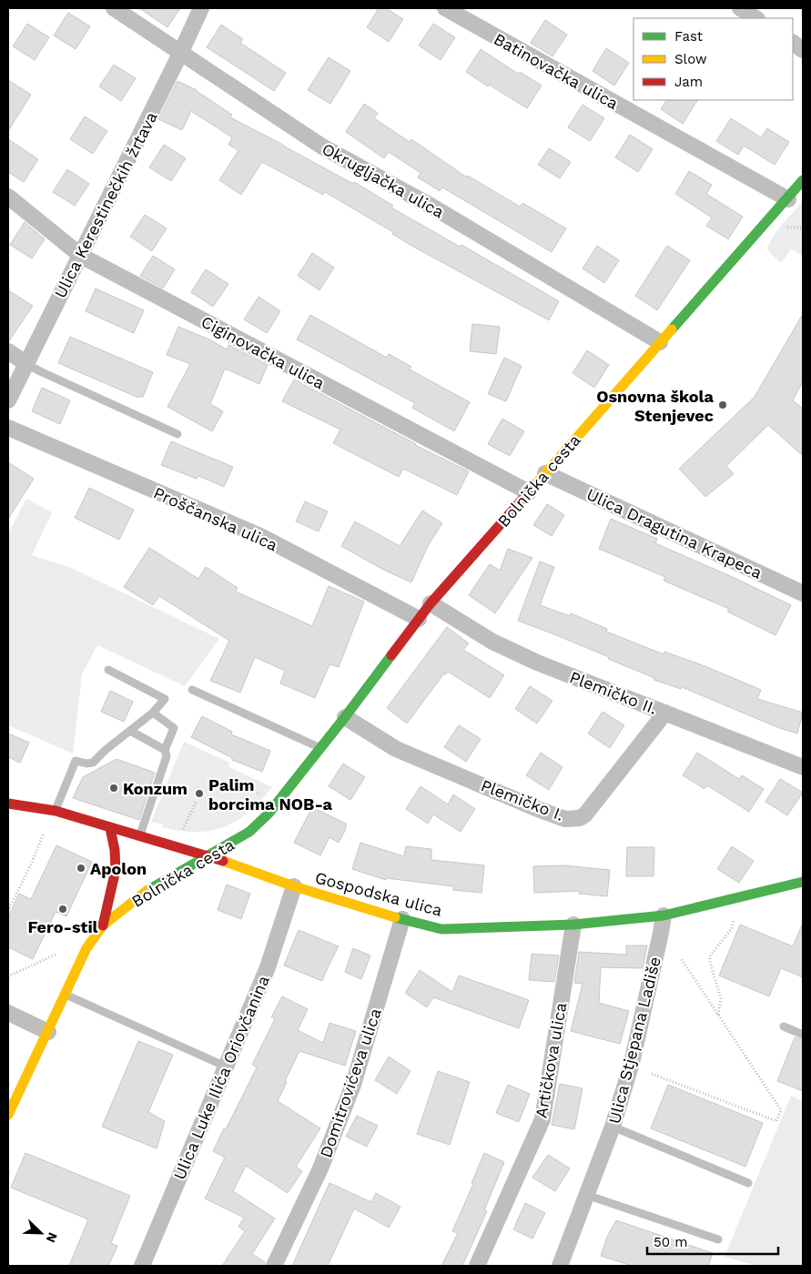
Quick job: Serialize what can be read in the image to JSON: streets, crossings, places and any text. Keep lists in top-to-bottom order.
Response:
{
  "streets": {
    "street": [
      "Batinovačka ulica",
      "Okrugljačka ulica",
      "Ulica Kerestinečkih žrtava",
      "Ciginovačka ulica",
      "Bolnička cesta",
      "Proščanska ulica",
      "Ulica Dragutina Krapeca",
      "Plemičko II.",
      "Plemičko I.",
      "Gospodska ulica",
      "Ulica Stjepana Ladiše",
      "Artičkova ulica",
      "Ulica Luke Ilića Oriovčanina",
      "Domitrovićeva ulica"
    ]
  },
  "crossings": [
    ["Batinovačka ulica", "Bolnička cesta"],
    ["Okrugljačka ulica", "Ulica Kerestinečkih žrtava"],
    ["Okrugljačka ulica", "Bolnička cesta"],
    ["Ulica Kerestinečkih žrtava", "Ciginovačka ulica"],
    ["Ciginovačka ulica", "Bolnička cesta"],
    ["Bolnička cesta", "Proščanska ulica"],
    ["Bolnička cesta", "Ulica Dragutina Krapeca"],
    ["Bolnička cesta", "Plemičko II."],
    ["Bolnička cesta", "Plemičko I."],
    ["Bolnička cesta", "Gospodska ulica"],
    ["Plemičko II.", "Plemičko I."],
    ["Gospodska ulica", "Ulica Stjepana Ladiše"],
    ["Gospodska ulica", "Artičkova ulica"],
    ["Gospodska ulica", "Ulica Luke Ilića Oriovčanina"],
    ["Gospodska ulica", "Domitrovićeva ulica"]
  ],
  "places": [
    "Osnovna škola Stenjevec",
    "Konzum",
    "Palim borcima NOB-a",
    "Apolon",
    "Fero-stil"
  ],
  "legend": ["Fast", "Slow", "Jam"],
  "scale_bar": "50 m",
  "north": "bottom right"
}
